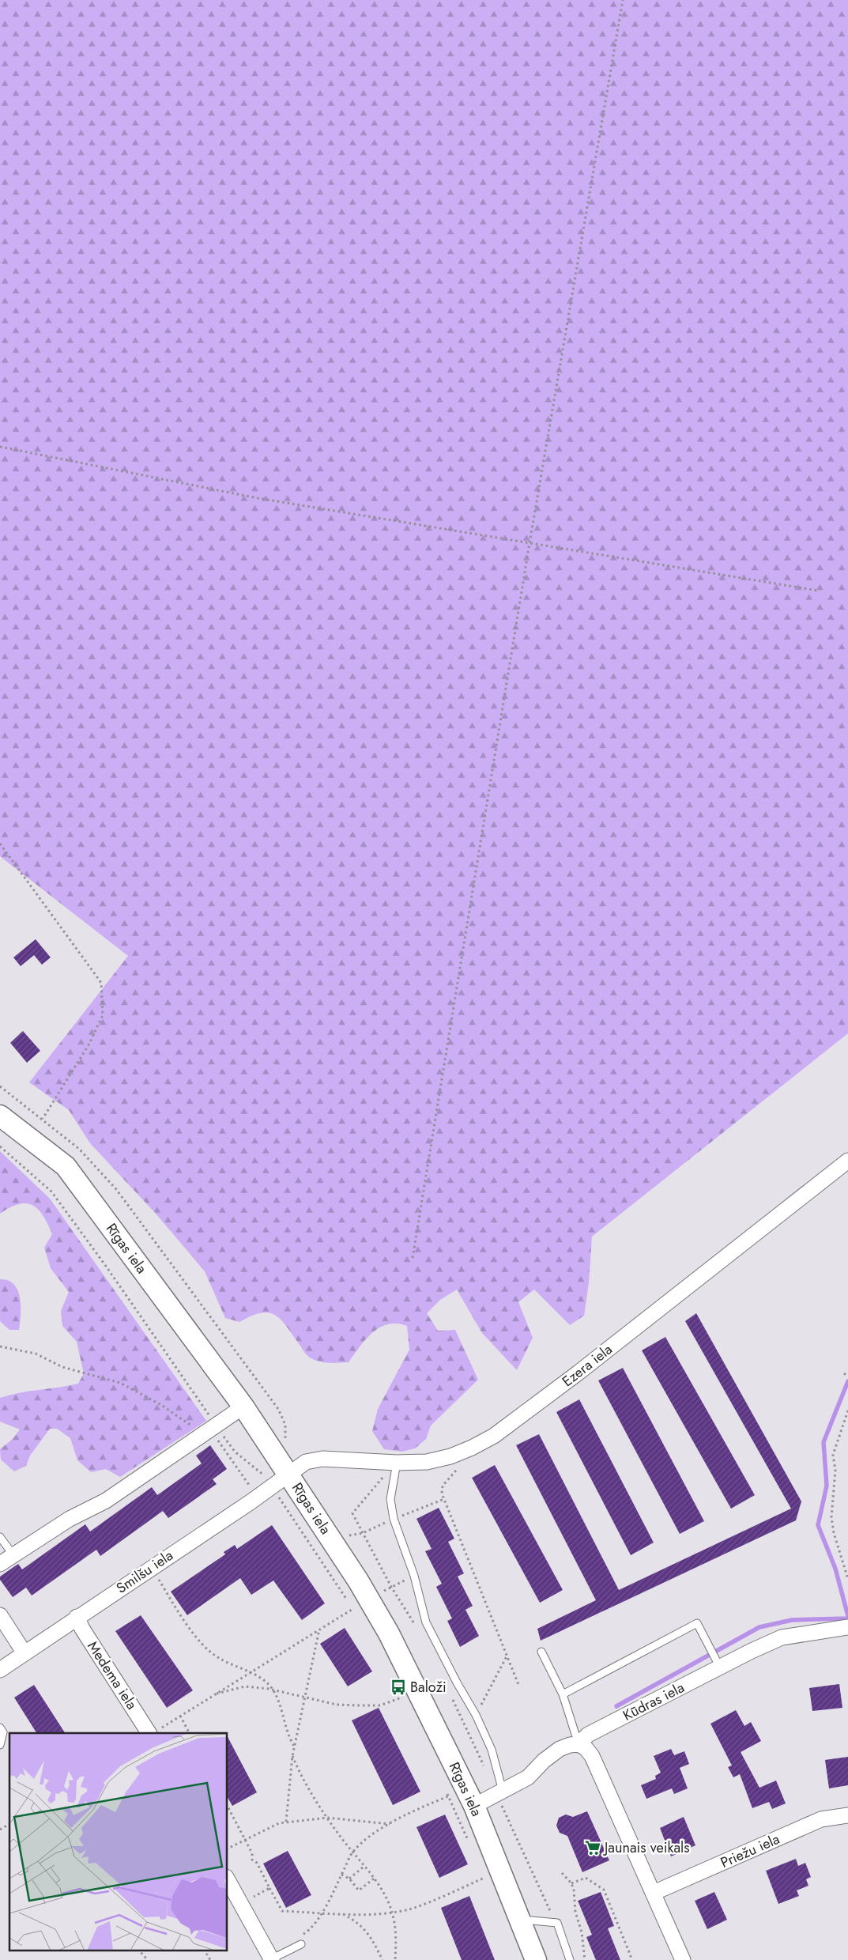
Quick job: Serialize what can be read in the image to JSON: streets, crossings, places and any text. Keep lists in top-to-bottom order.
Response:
{
  "streets": {
    "main road": ["Rīgas iela"],
    "street": [
      "Ezera iela",
      "Smilšu iela",
      "Medema iela",
      "Kūdras iela",
      "Priežu iela"
    ]
  },
  "crossings": [
    ["Rīgas iela", "Ezera iela"],
    ["Rīgas iela", "Smilšu iela"],
    ["Rīgas iela", "Kūdras iela"],
    ["Ezera iela", "Smilšu iela"],
    ["Smilšu iela", "Medema iela"]
  ],
  "places": {
    "bus stop": ["Baloži"],
    "supermarket": ["Jaunais veikals"]
  }
}
